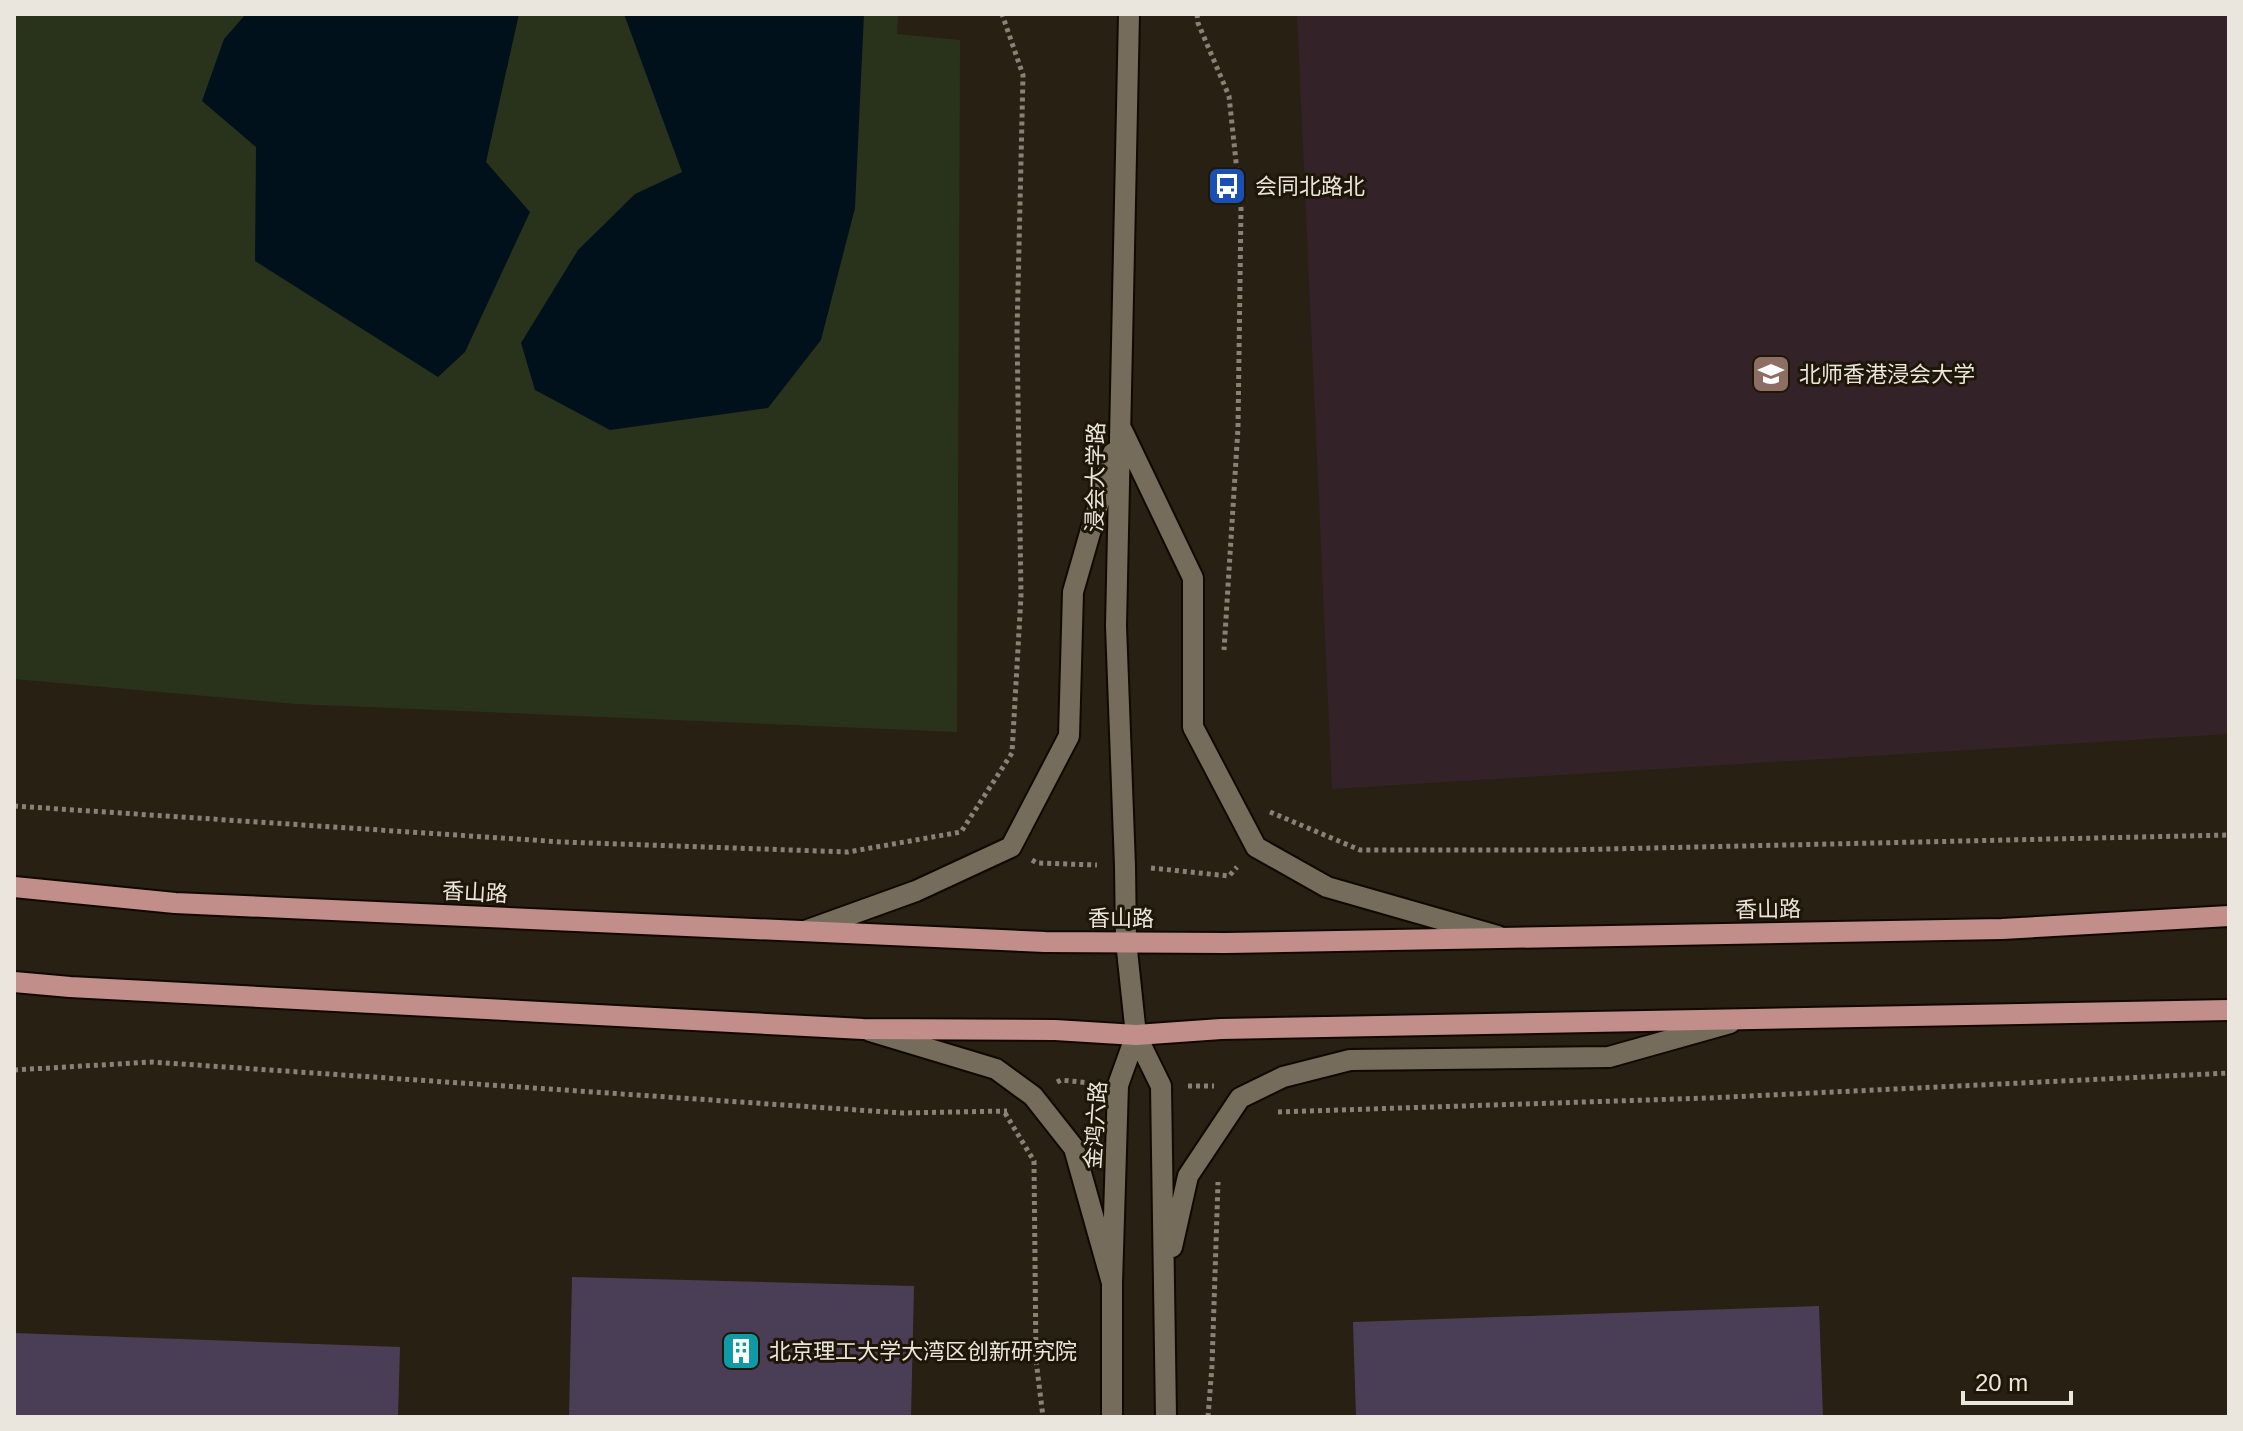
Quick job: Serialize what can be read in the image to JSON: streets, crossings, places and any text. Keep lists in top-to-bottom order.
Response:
{
  "streets": {
    "main road": ["香山路"],
    "street": ["浸会大学路", "金鸿六路"]
  },
  "crossings": [
    ["浸会大学路", "香山路"],
    ["浸会大学路", "金鸿六路"]
  ],
  "places": {
    "bus stop": ["会同北路北"],
    "school or university": ["北师香港浸会大学"],
    "building": ["北京理工大学大湾区创新研究院"]
  },
  "scale_bar": "20 m"
}
